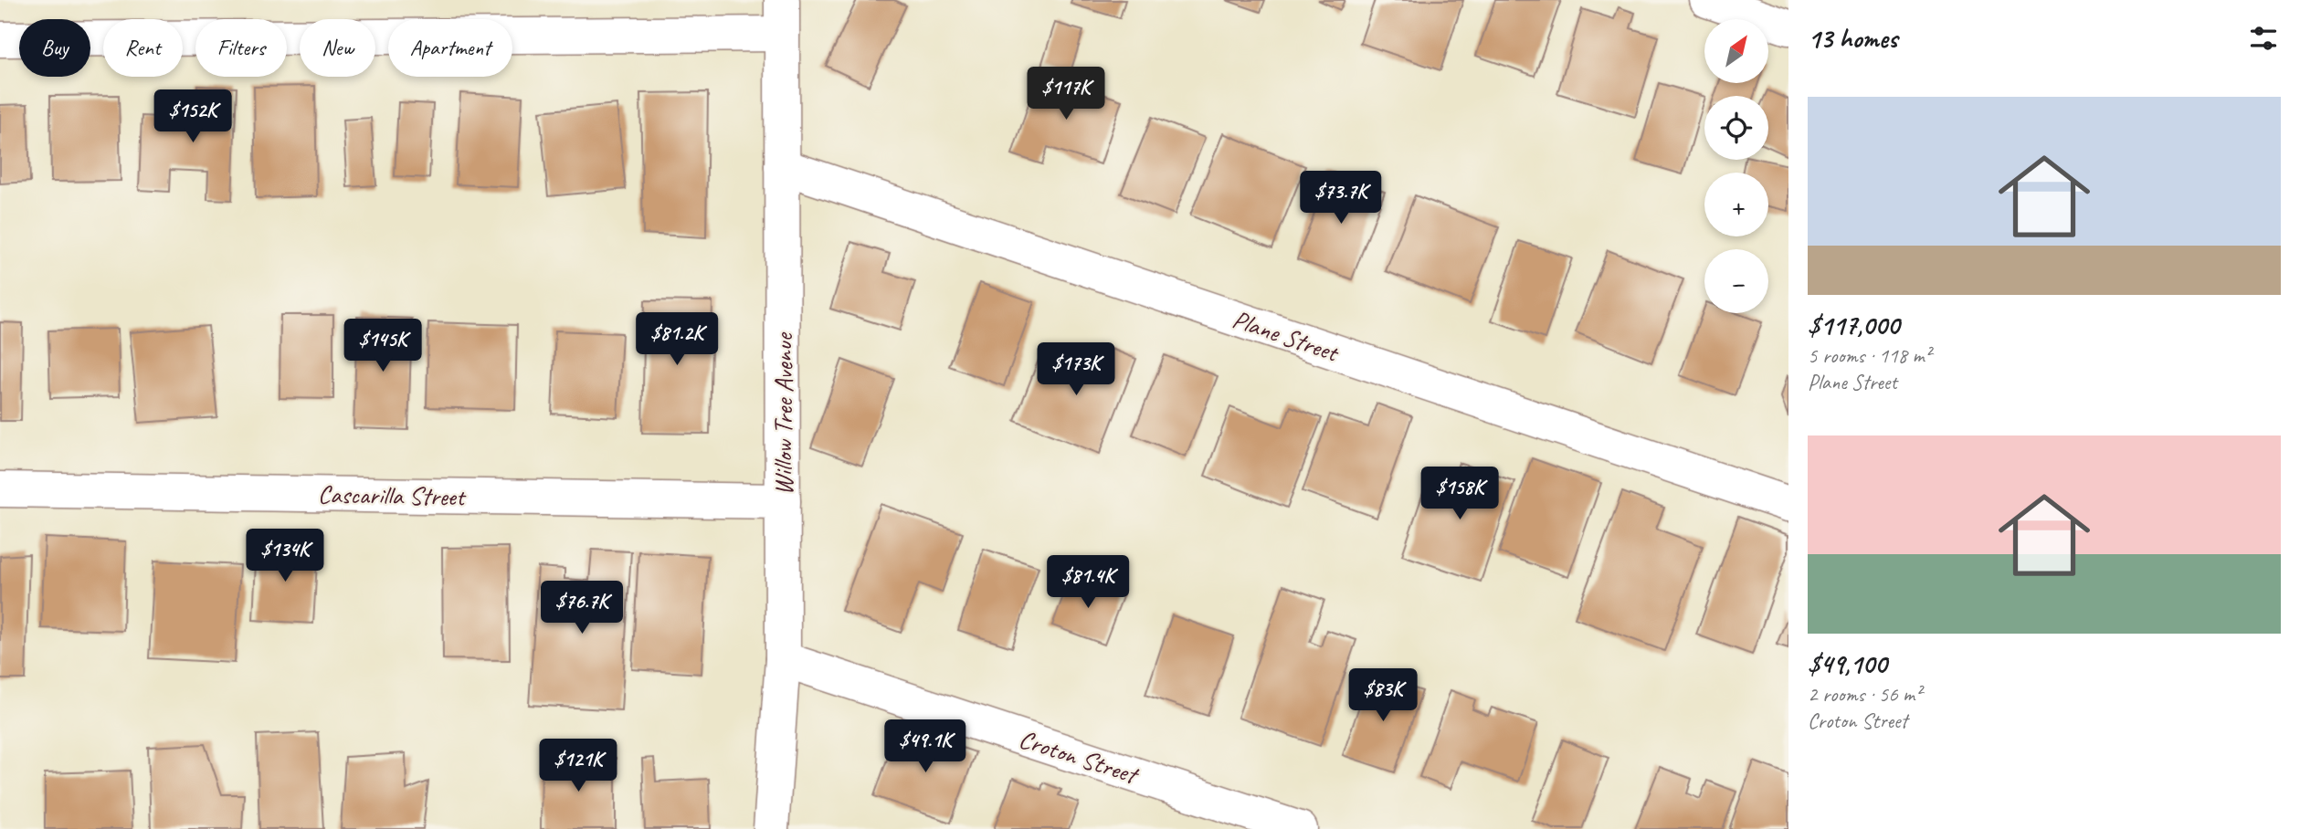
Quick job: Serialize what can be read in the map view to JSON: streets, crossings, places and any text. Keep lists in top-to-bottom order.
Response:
{
  "streets": {
    "street": [
      "Plane Street",
      "Willow Tree Avenue",
      "Cascarilla Street",
      "Croton Street"
    ]
  },
  "crossings": [
    ["Plane Street", "Willow Tree Avenue"],
    ["Willow Tree Avenue", "Cascarilla Street"],
    ["Willow Tree Avenue", "Croton Street"]
  ],
  "north": "top right",
  "page": {
    "heading": "13 homes",
    "map_buttons": ["+", "−"],
    "chip": [
      "Buy",
      "Rent",
      "Filters",
      "New",
      "Apartment"
    ],
    "price": [
      "$117K",
      "$152K",
      "$73.7K",
      "$81.2K",
      "$145K",
      "$173K",
      "$158K",
      "$134K",
      "$81.4K",
      "$76.7K",
      "$83K",
      "$49.1K",
      "$121K"
    ],
    "list": [
      {
        "name": "$117,000",
        "note": "5 rooms · 118 m² · Plane Street"
      },
      {
        "name": "$49,100",
        "note": "2 rooms · 56 m² · Croton Street"
      }
    ]
  }
}
